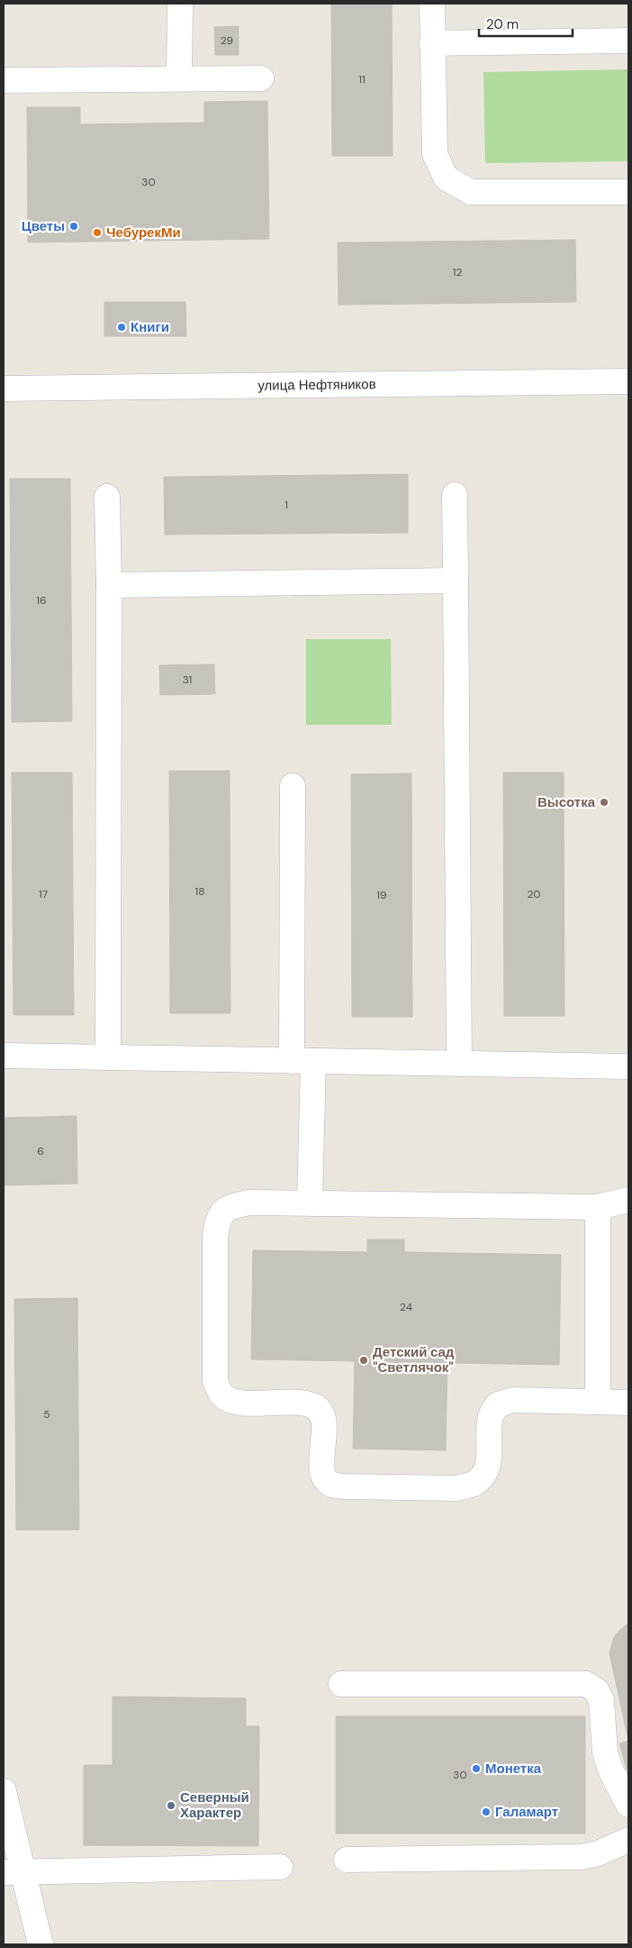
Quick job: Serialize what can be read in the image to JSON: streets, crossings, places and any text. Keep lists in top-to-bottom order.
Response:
{
  "streets": {
    "street": ["улица Нефтяников"]
  },
  "places": [
    "Цветы",
    "ЧебурекМи",
    "Книги",
    "Высотка",
    "Детский сад \"Светлячок\"",
    "Монетка",
    "Северный Характер",
    "Галамарт"
  ],
  "house_numbers": [
    "29",
    "11",
    "30",
    "12",
    "1",
    "16",
    "31",
    "18",
    "17",
    "20",
    "19",
    "6",
    "24",
    "5",
    "30"
  ],
  "scale_bar": "20 m"
}
